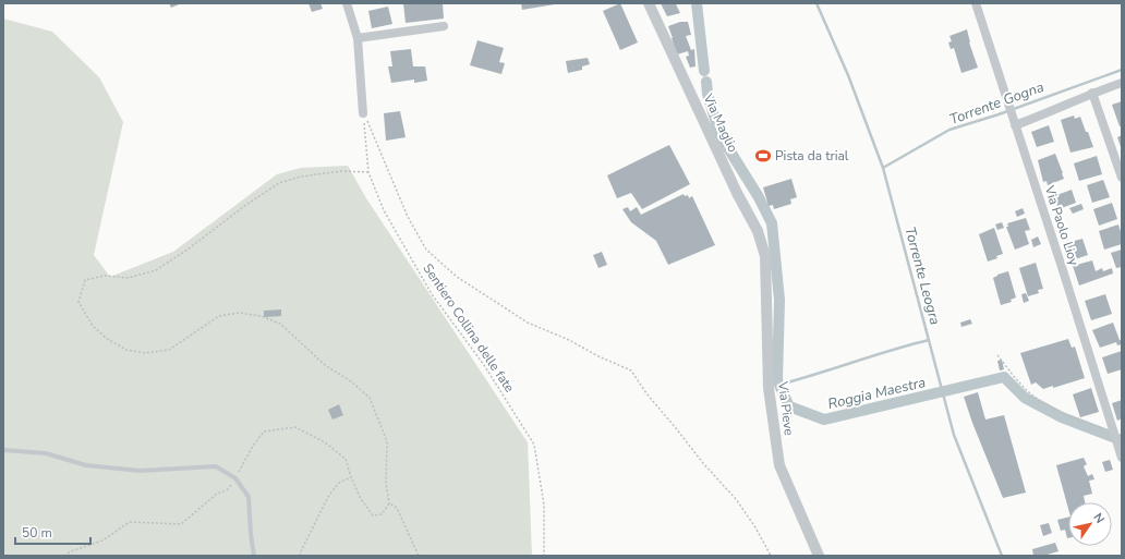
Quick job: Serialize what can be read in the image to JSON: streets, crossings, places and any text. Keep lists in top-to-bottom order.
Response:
{
  "streets": {
    "street": ["Via Maglio", "Via Paolo Lioy", "Via Pieve"],
    "path": ["Sentiero Collina delle fate"]
  },
  "crossings": [
    ["Via Maglio", "Via Pieve"]
  ],
  "water": ["Torrente Gogna", "Torrente Leogra", "Roggia Maestra"],
  "places": {
    "sports": ["Pista da trial"]
  },
  "scale_bar": "50 m",
  "north": "top right"
}
